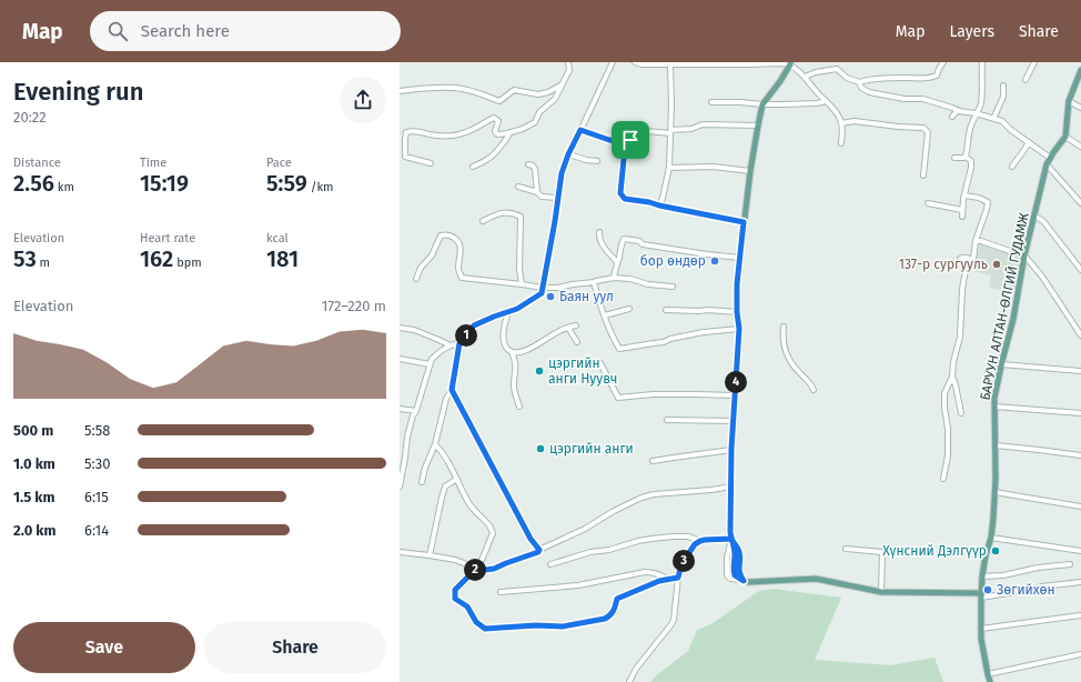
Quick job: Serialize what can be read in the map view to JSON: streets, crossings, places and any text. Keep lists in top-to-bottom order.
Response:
{
  "streets": {
    "main road": ["БАРУУН АЛТАН-ӨЛГИЙ ГУДАМЖ"]
  },
  "places": [
    "бор өндөр",
    "137-р сургууль",
    "Баян уул",
    "цэргийн анги Нуувч",
    "цэргийн анги",
    "Хүнсний Дэлгүүр",
    "Зөгийхөн"
  ],
  "page": {
    "header": "Map",
    "search": "Search here",
    "nav": ["Map", "Layers", "Share"],
    "heading": ["Evening run", "20:22"],
    "stats": [
      ["Distance", "2.56 km"],
      ["Time", "15:19"],
      ["Pace", "5:59 /km"],
      ["Elevation", "53 m"],
      ["Heart rate", "162 bpm"],
      ["kcal", "181"]
    ],
    "chart": ["Elevation", "172–220 m"],
    "pins": [
      "1",
      "4",
      "3",
      "2"
    ],
    "list": [
      {
        "name": "500 m",
        "note": "5:58"
      },
      {
        "name": "1.0 km",
        "note": "5:30"
      },
      {
        "name": "1.5 km",
        "note": "6:15"
      },
      {
        "name": "2.0 km",
        "note": "6:14"
      }
    ],
    "buttons": ["Save", "Share"]
  }
}
